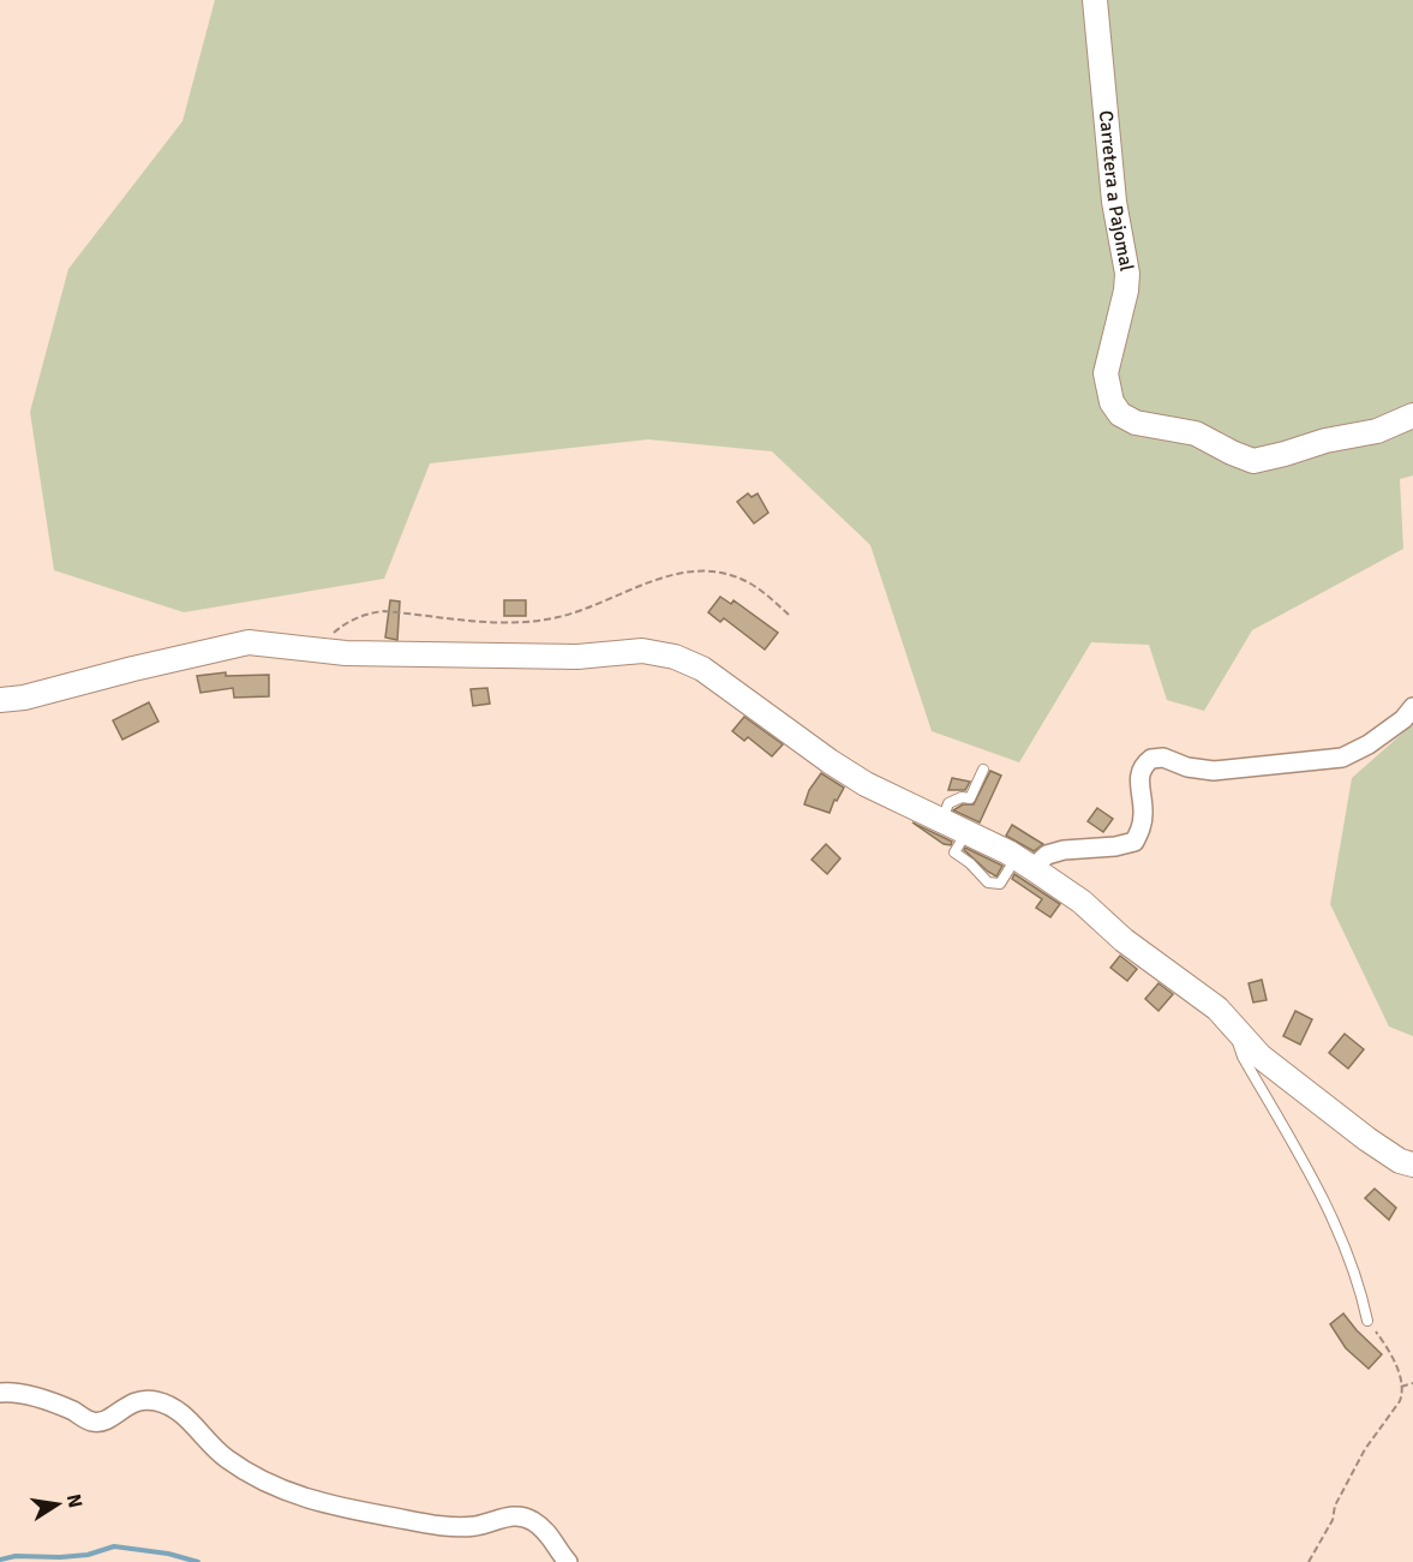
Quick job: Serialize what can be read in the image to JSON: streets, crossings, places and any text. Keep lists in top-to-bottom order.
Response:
{
  "streets": {
    "street": ["Carretera a Pajomal"]
  },
  "north": "right"
}
